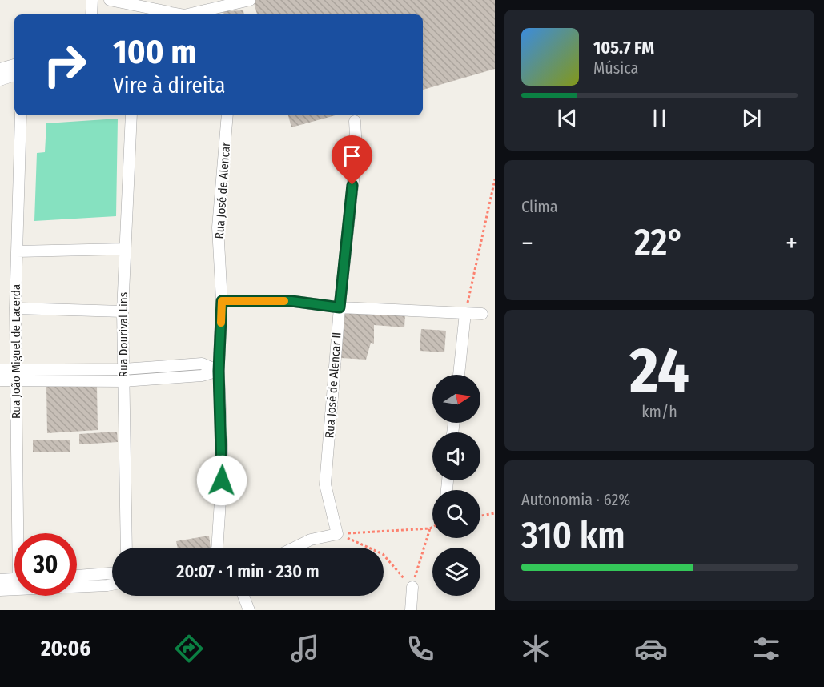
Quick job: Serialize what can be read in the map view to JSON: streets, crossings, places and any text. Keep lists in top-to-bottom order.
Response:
{
  "streets": {
    "street": [
      "Rua José de Alencar",
      "Rua Dourival Lins",
      "Rua João Miguel de Lacerda",
      "Rua José de Alencar II"
    ]
  },
  "north": "right",
  "page": {
    "turn": ["100 m", "Vire à direita"],
    "song": ["105.7 FM", "Música"],
    "tile": [
      "Clima",
      ["24", "km/h"],
      ["Autonomia · 62%", "310 km"]
    ],
    "heat": ["−", "22°", "+"],
    "limit": "30",
    "trip": "20:07 · 1 min · 230 m",
    "tabs": "20:06"
  }
}
